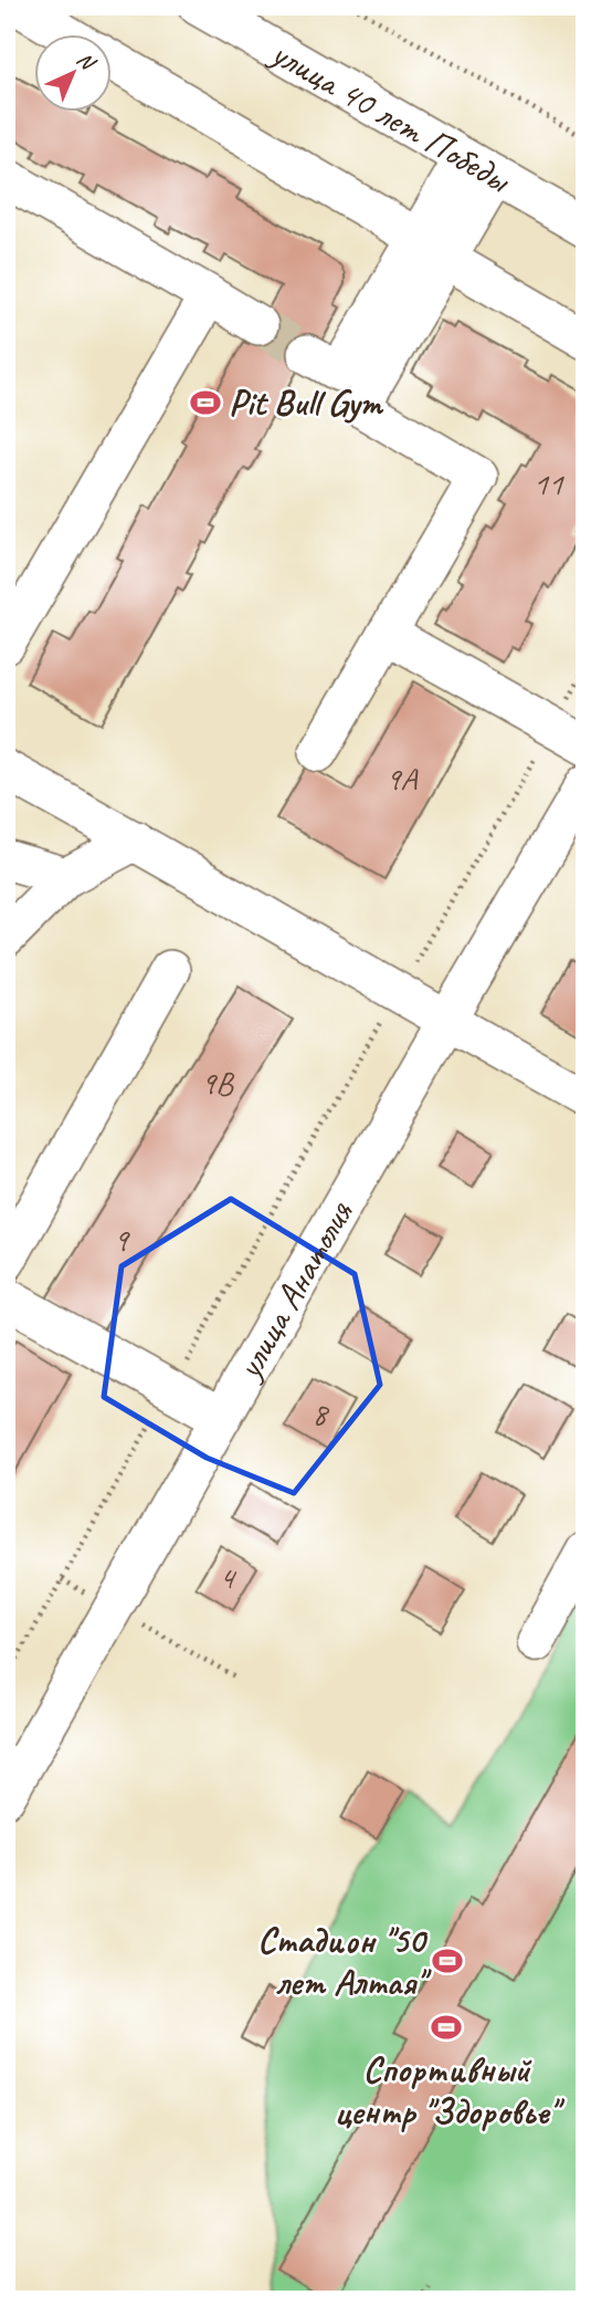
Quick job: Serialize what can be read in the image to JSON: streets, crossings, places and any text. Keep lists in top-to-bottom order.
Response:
{
  "streets": {
    "street": ["улица 40 лет Победы", "улица Анатолия"]
  },
  "places": {
    "sports": ["Pit Bull Gym", "Стадион \"50 лет Алтая\"", "Спортивный центр \"Здоровье\""]
  },
  "house_numbers": [
    "11",
    "9А",
    "9В",
    "9",
    "8",
    "4"
  ],
  "north": "top right"
}
